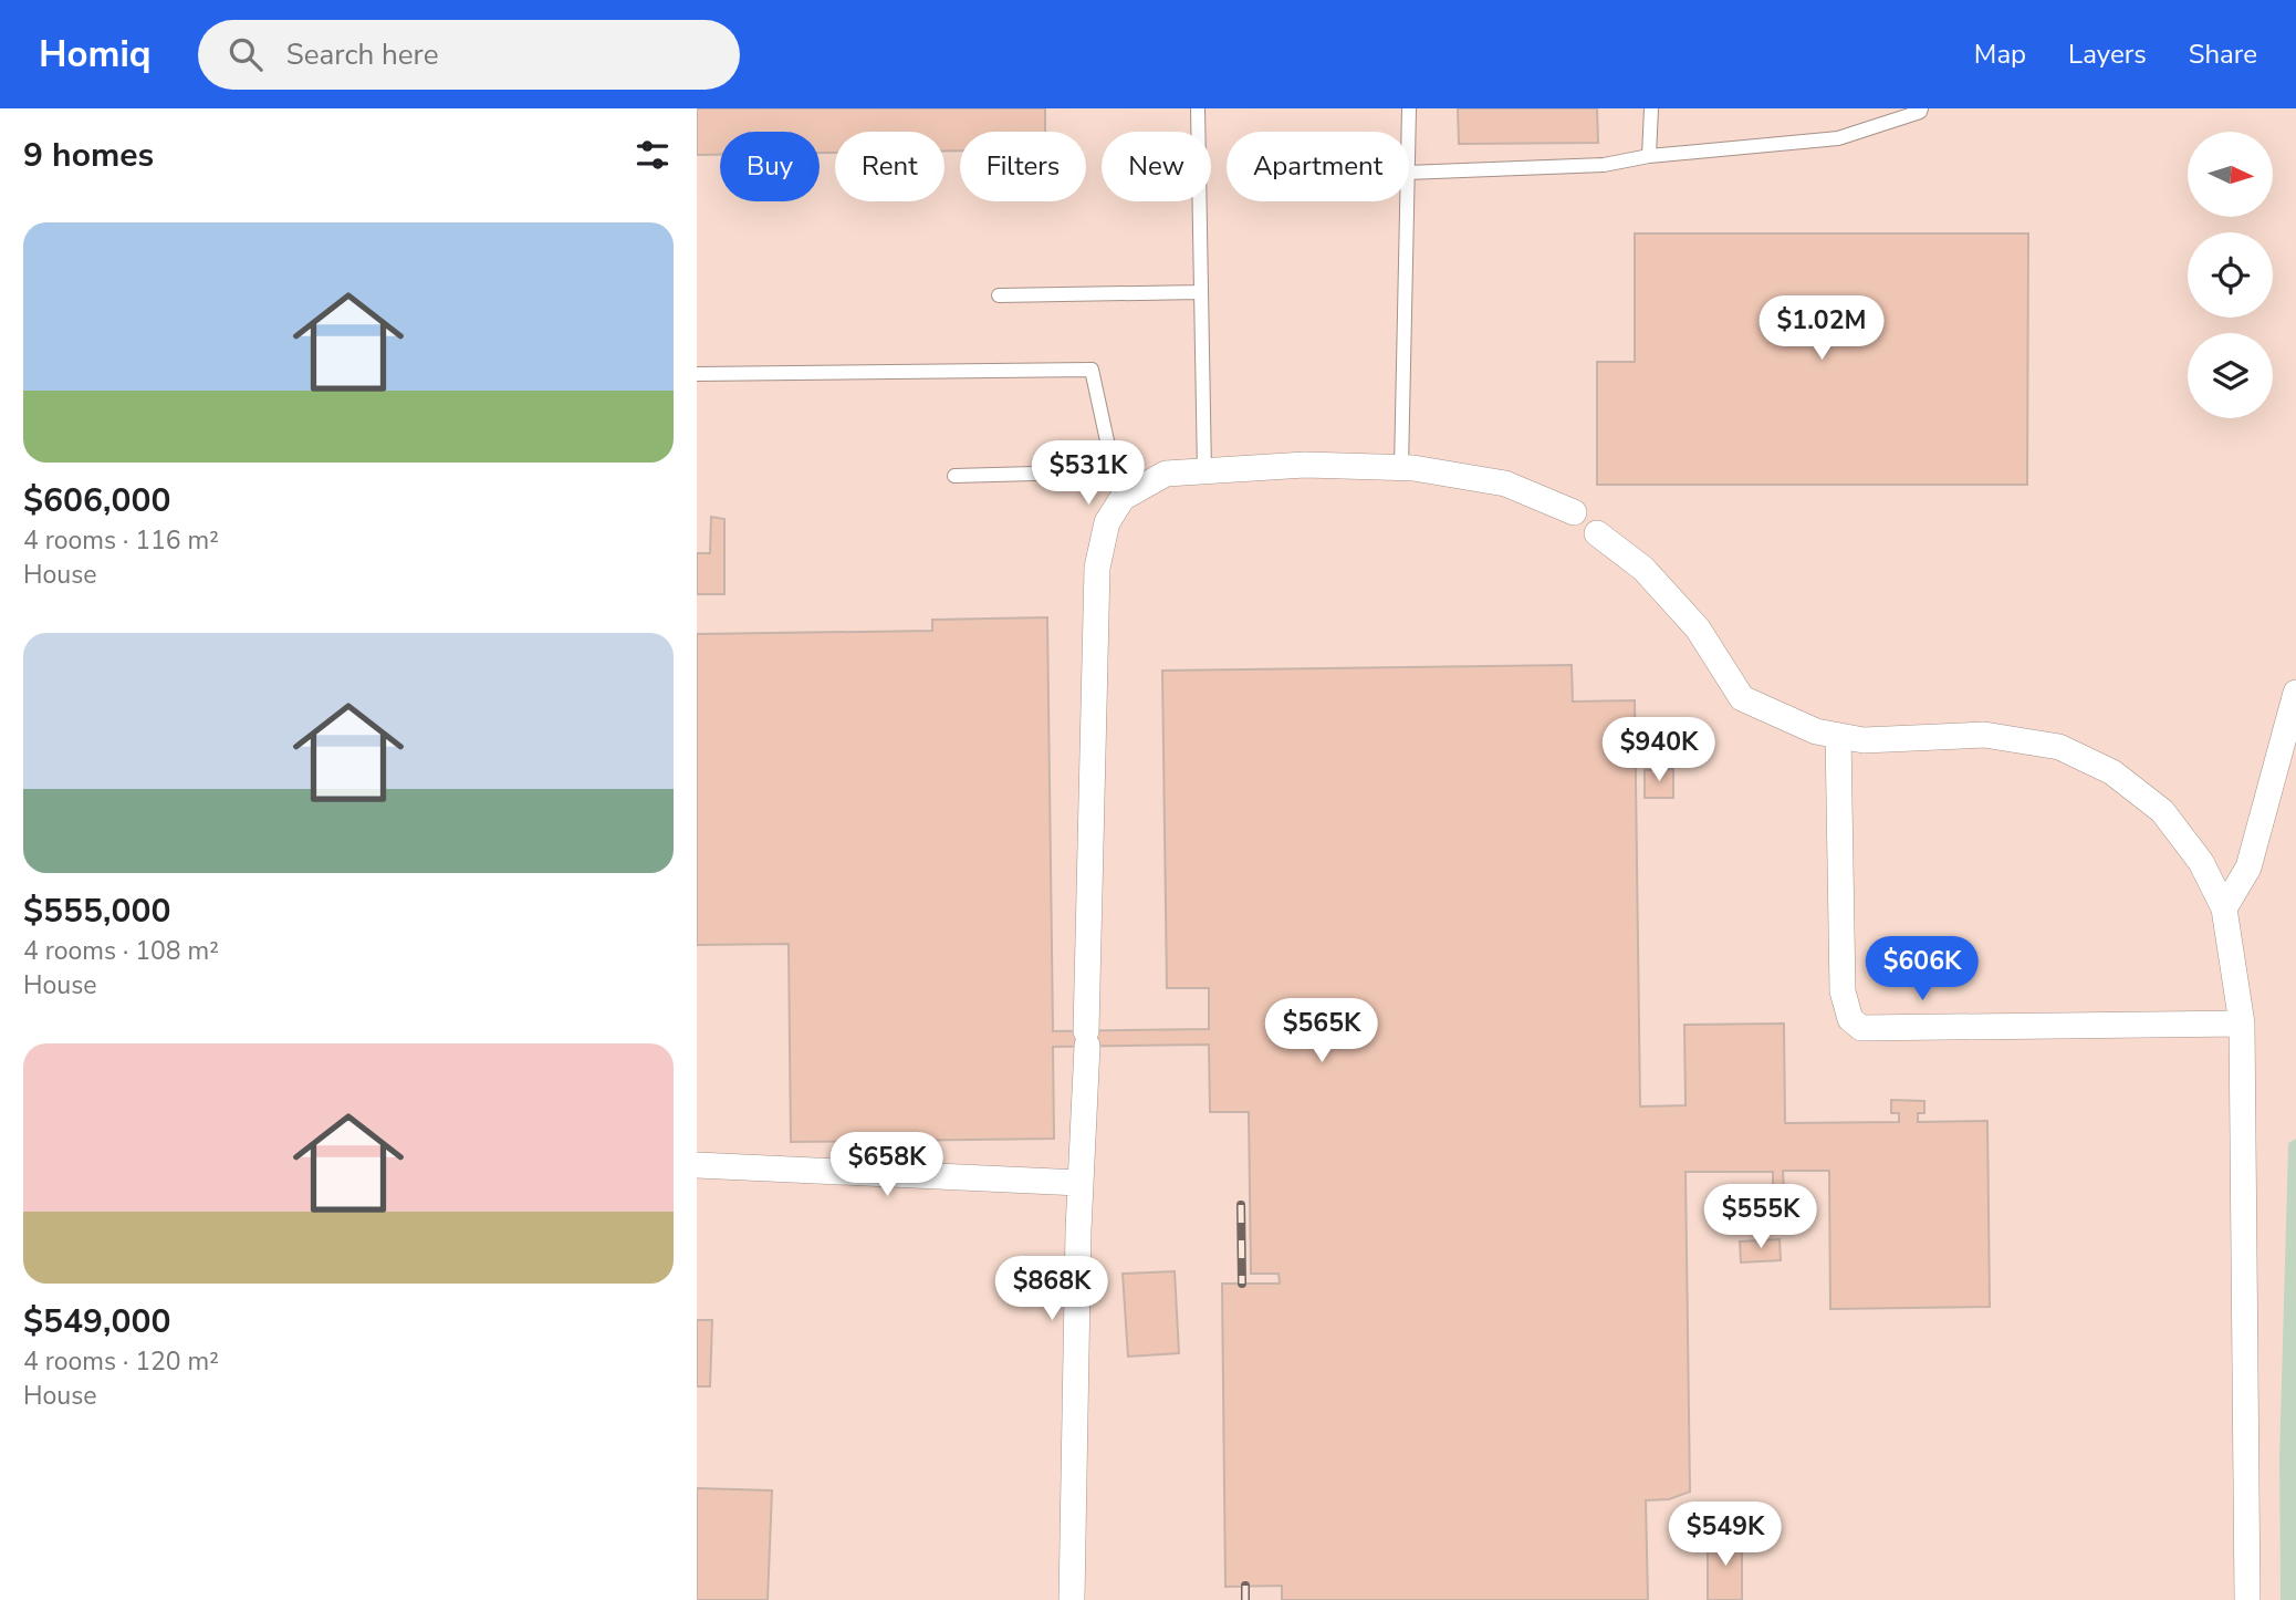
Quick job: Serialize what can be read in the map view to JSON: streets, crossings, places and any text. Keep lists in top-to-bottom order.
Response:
{
  "north": "right",
  "page": {
    "header": "Homiq",
    "search": "Search here",
    "nav": ["Map", "Layers", "Share"],
    "heading": "9 homes",
    "chip": [
      "Buy",
      "Rent",
      "Filters",
      "New",
      "Apartment"
    ],
    "list": [
      {
        "name": "$606,000",
        "note": "4 rooms · 116 m² · House"
      },
      {
        "name": "$555,000",
        "note": "4 rooms · 108 m² · House"
      },
      {
        "name": "$549,000",
        "note": "4 rooms · 120 m² · House"
      }
    ],
    "price": [
      "$1.02M",
      "$531K",
      "$940K",
      "$606K",
      "$565K",
      "$658K",
      "$555K",
      "$868K",
      "$549K"
    ]
  }
}
